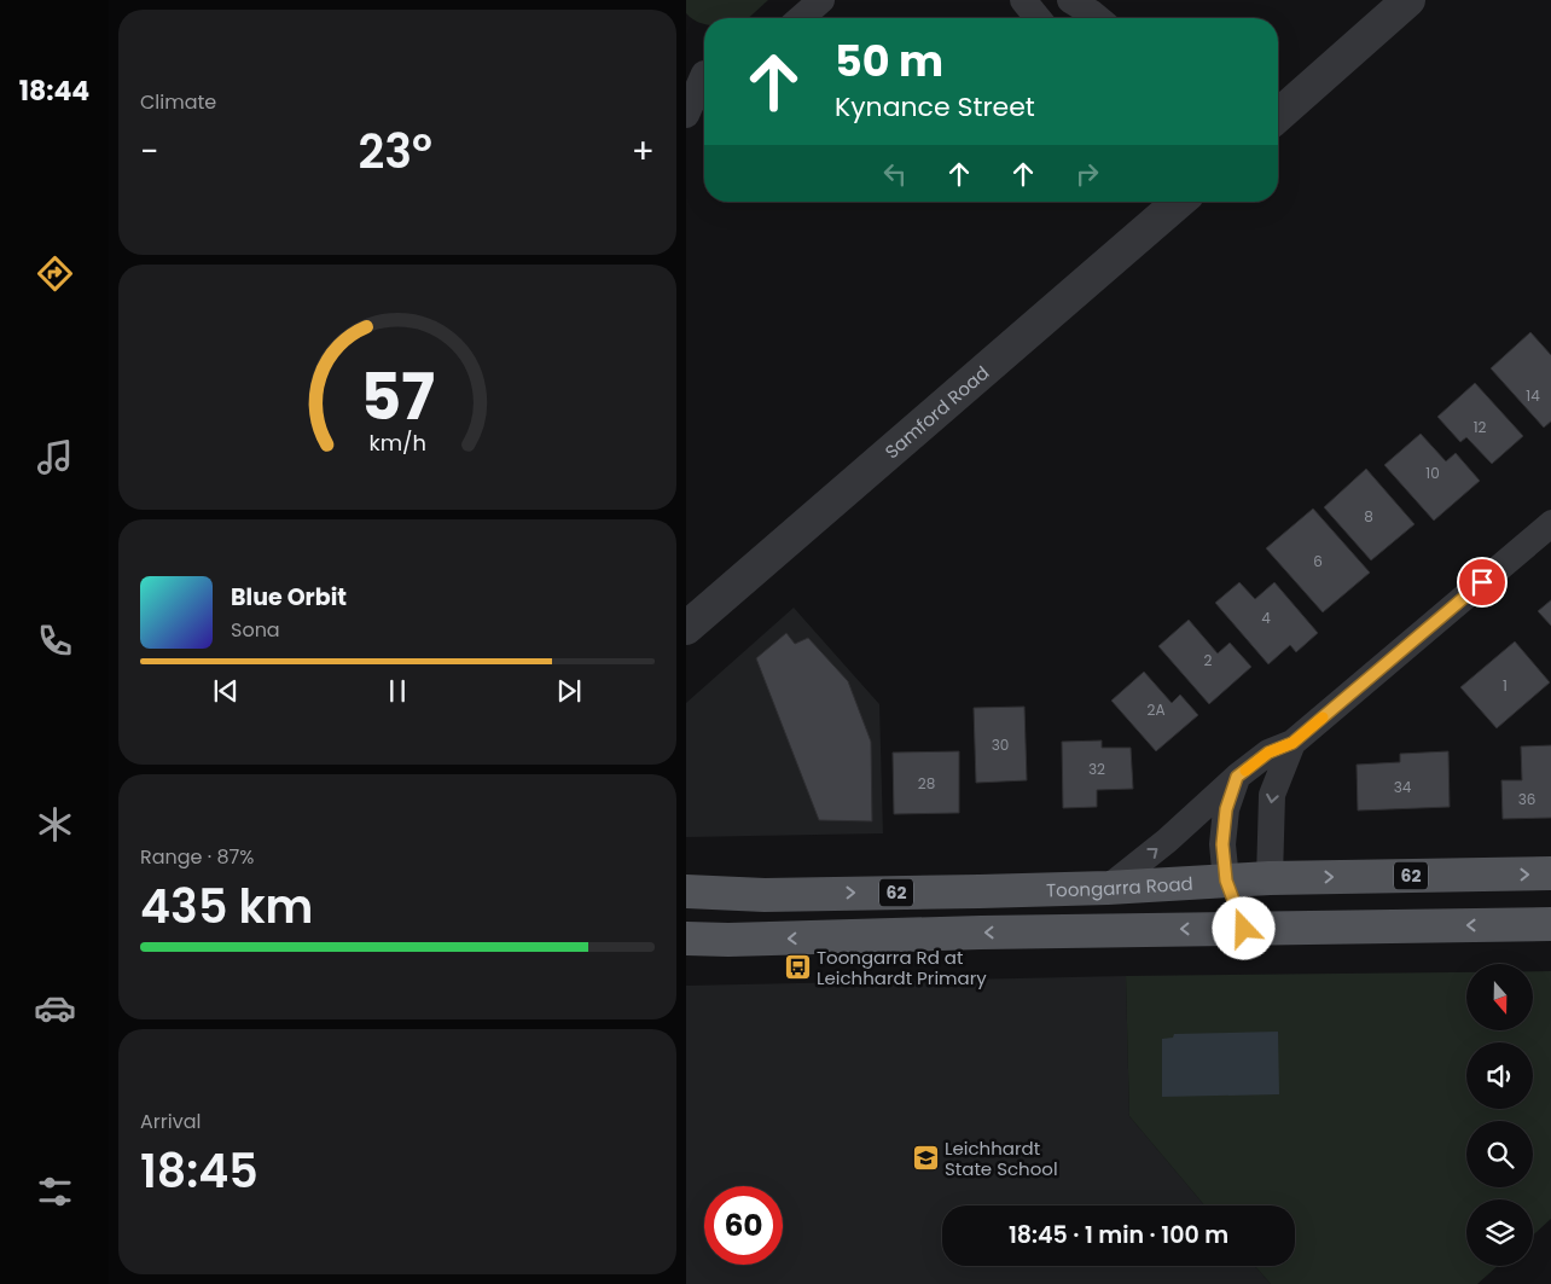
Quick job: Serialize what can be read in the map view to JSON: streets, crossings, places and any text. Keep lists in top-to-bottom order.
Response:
{
  "streets": {
    "main road": ["62", "Toongarra Road"],
    "street": ["Samford Road"]
  },
  "places": {
    "bus stop": ["Toongarra Rd at Leichhardt Primary"],
    "school or university": ["Leichhardt State School"]
  },
  "house_numbers": [
    "14",
    "12",
    "10",
    "8",
    "6",
    "4",
    "2",
    "1",
    "2A",
    "30",
    "32",
    "28",
    "34",
    "36"
  ],
  "north": "bottom",
  "page": {
    "tabs": "18:44",
    "tile": [
      "Climate",
      ["Range · 87%", "435 km"],
      ["Arrival", "18:45"]
    ],
    "turn": ["50 m", "Kynance Street"],
    "heat": ["−", "23°", "+"],
    "song": ["Blue Orbit", "Sona"],
    "limit": "60",
    "trip": "18:45 · 1 min · 100 m",
    "gauge": ["57", "km/h"]
  }
}
